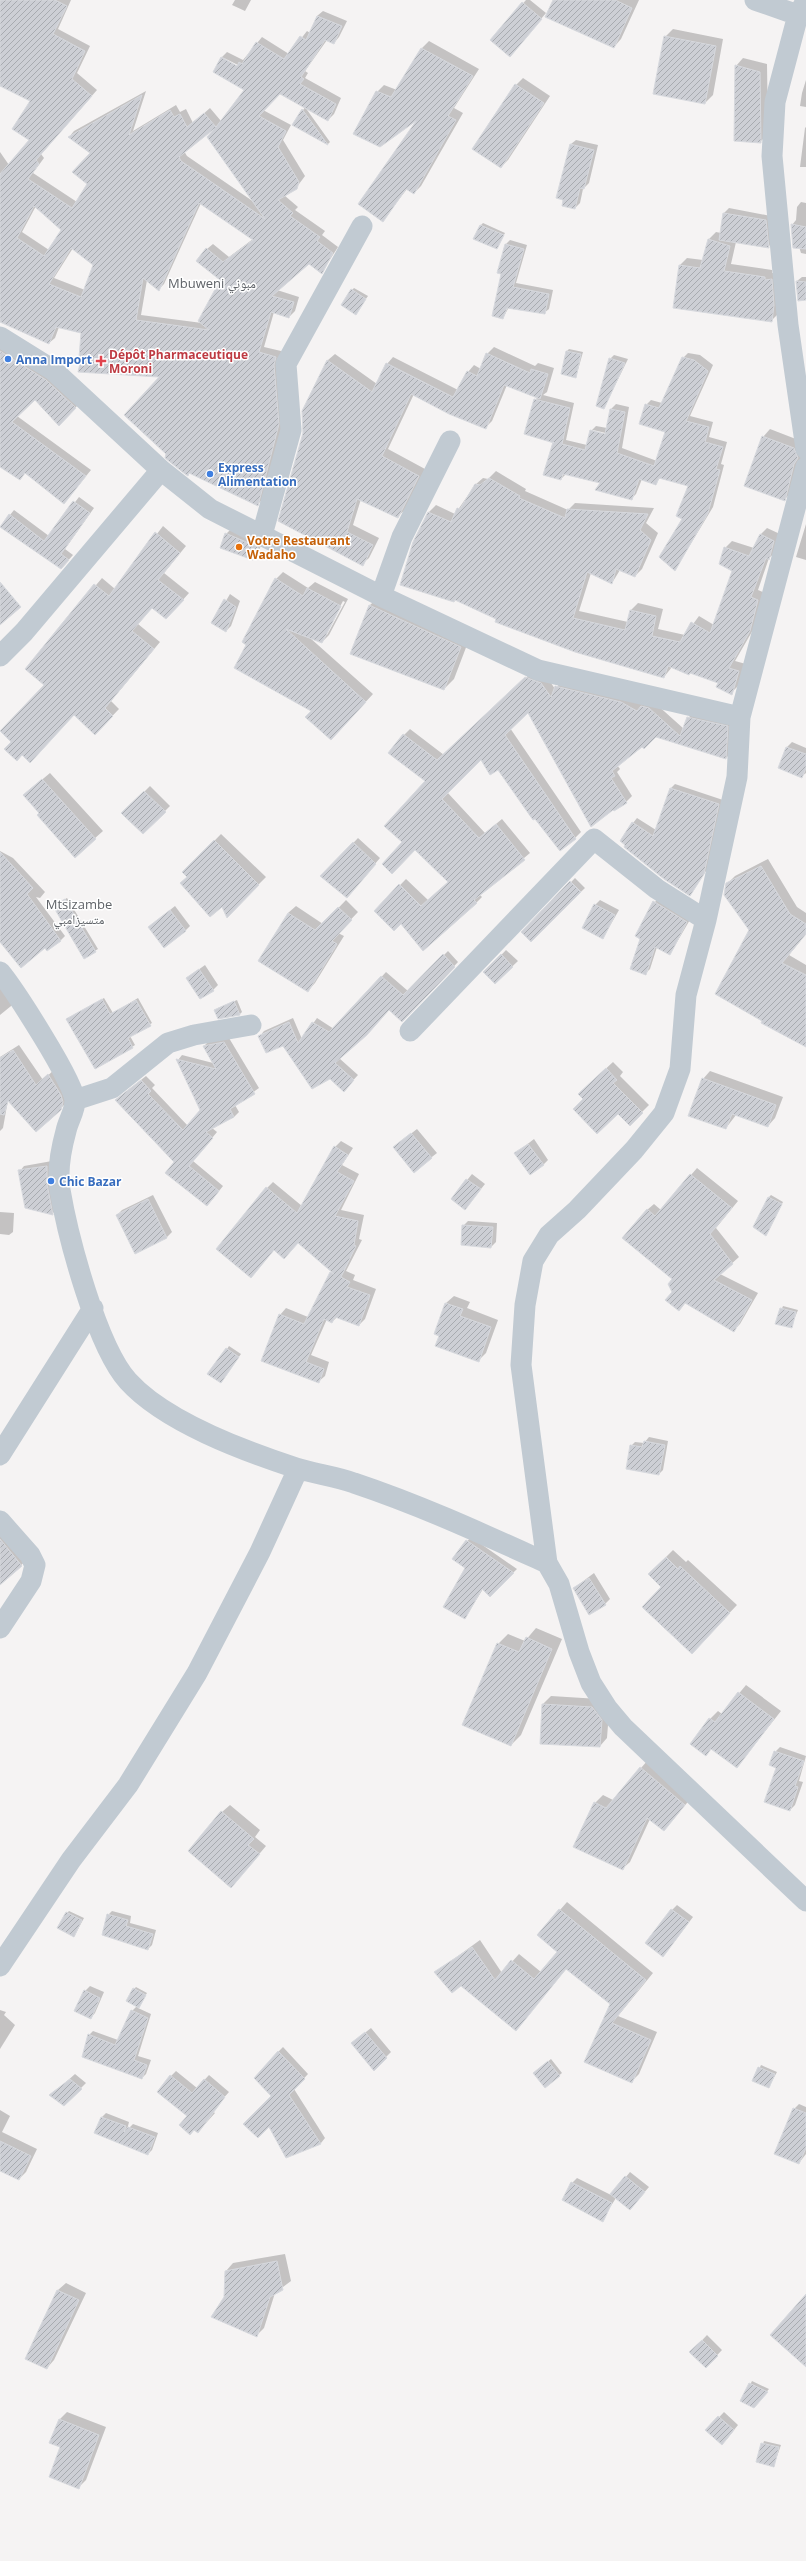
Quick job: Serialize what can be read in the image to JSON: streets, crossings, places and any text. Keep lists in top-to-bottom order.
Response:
{
  "districts": ["Mbuweni مبوني", "Mtsizambe متسيزامبي"],
  "places": {
    "other": [
      "Anna Import",
      "Express Alimentation",
      "Votre Restaurant Wadaho",
      "Chic Bazar"
    ],
    "health": ["Dépôt Pharmaceutique Moroni"]
  }
}
